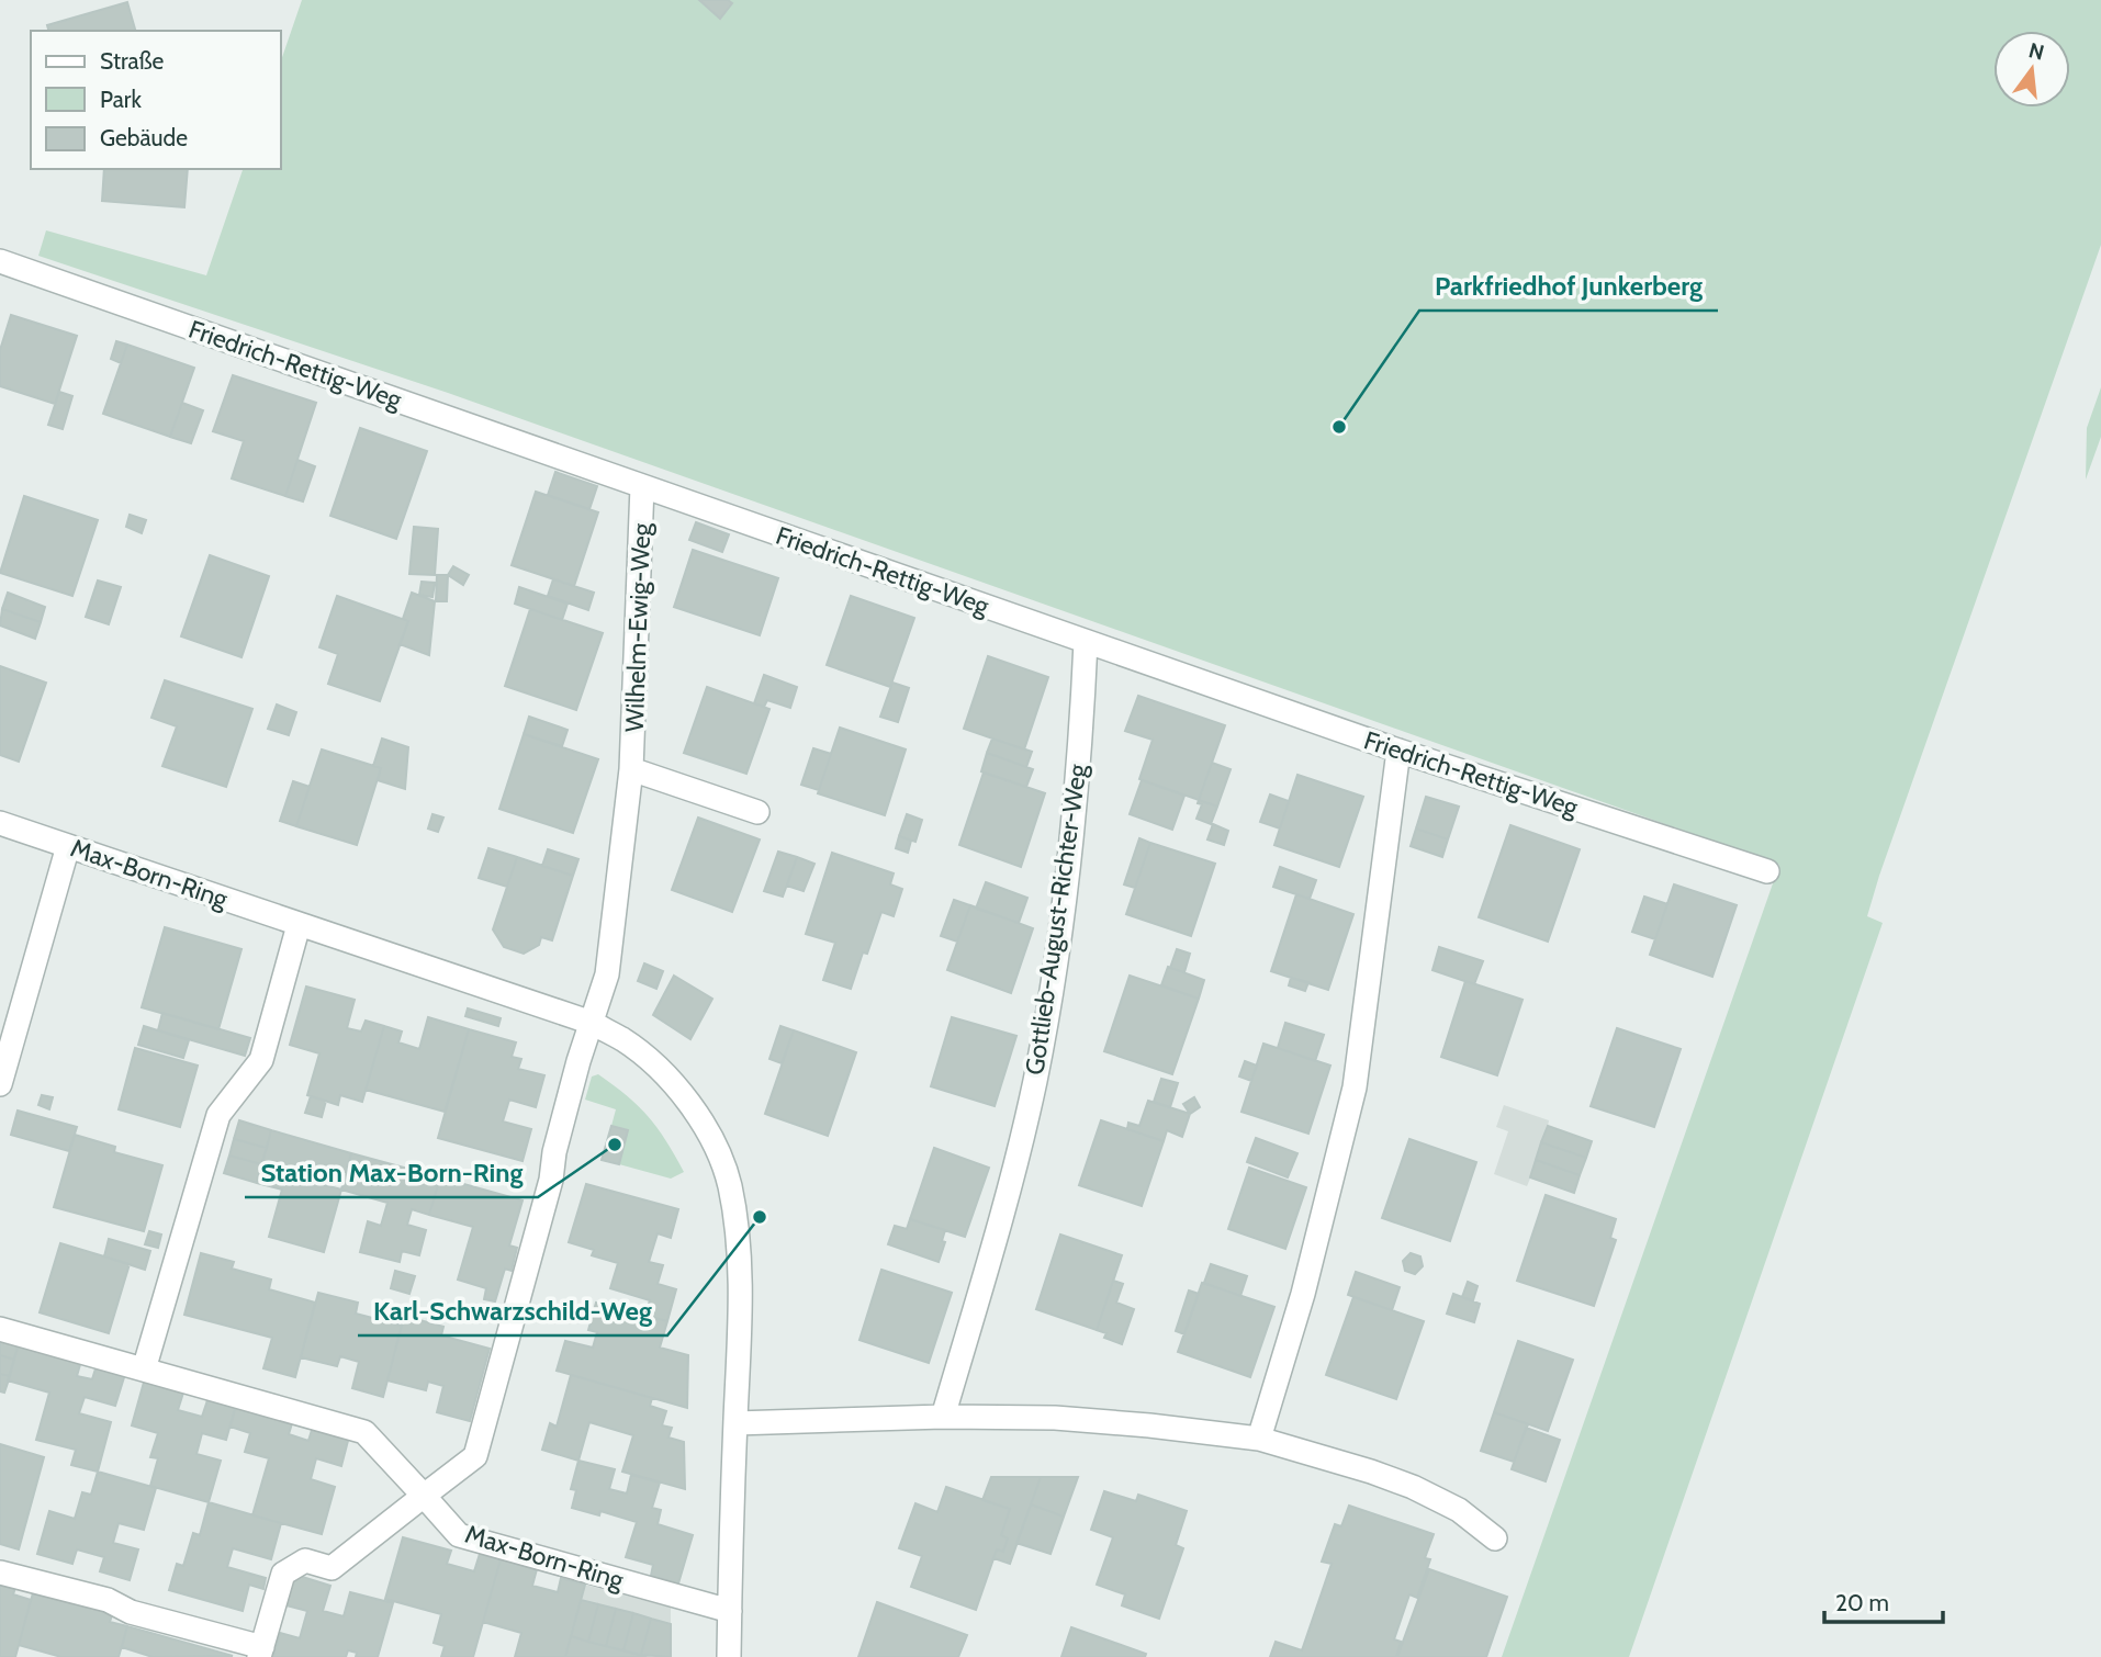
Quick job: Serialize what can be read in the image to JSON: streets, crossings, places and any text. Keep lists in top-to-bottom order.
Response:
{
  "streets": {
    "street": [
      "Friedrich-Rettig-Weg",
      "Wilhelm-Ewig-Weg",
      "Max-Born-Ring",
      "Gottlieb-August-Richter-Weg"
    ]
  },
  "crossings": [
    ["Friedrich-Rettig-Weg", "Wilhelm-Ewig-Weg"],
    ["Friedrich-Rettig-Weg", "Gottlieb-August-Richter-Weg"],
    ["Wilhelm-Ewig-Weg", "Max-Born-Ring"]
  ],
  "places": ["Parkfriedhof Junkerberg", "Station Max-Born-Ring", "Karl-Schwarzschild-Weg"],
  "legend": ["Straße", "Park", "Gebäude"],
  "scale_bar": "20 m",
  "north": "top"
}
